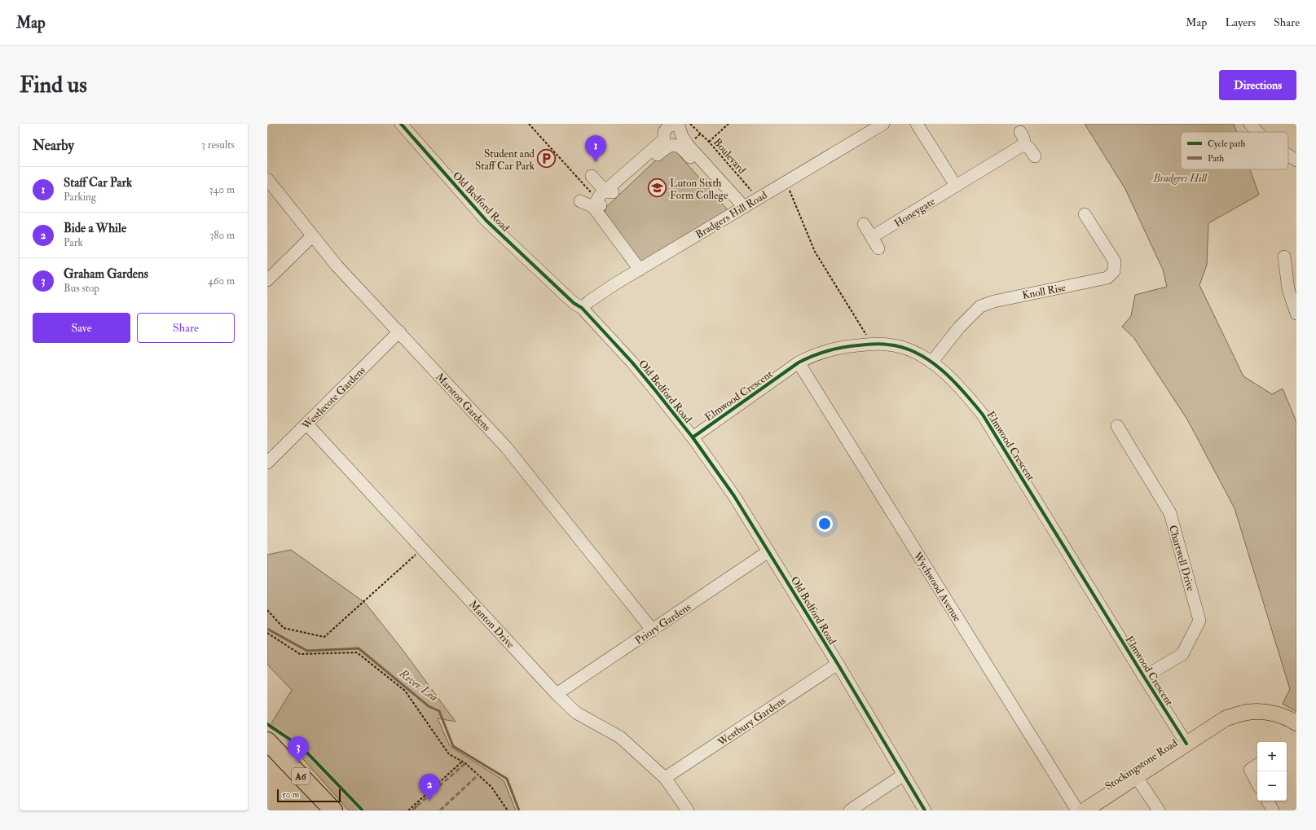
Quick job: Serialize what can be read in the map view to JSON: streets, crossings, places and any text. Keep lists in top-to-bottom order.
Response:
{
  "streets": {
    "highway": ["A6"],
    "main road": ["Stockingstone Road"],
    "street": [
      "Old Bedford Road",
      "Honeygate",
      "Bradgers Hill Road",
      "Knoll Rise",
      "Elmwood Crescent",
      "Westlecote Gardens",
      "Marston Gardens",
      "Chartwell Drive",
      "Wychwood Avenue",
      "Priory Gardens",
      "Manton Drive",
      "Westbury Gardens"
    ],
    "path": ["Boulevard"]
  },
  "crossings": [
    ["Boulevard", "Bradgers Hill Road"],
    ["Old Bedford Road", "Bradgers Hill Road"],
    ["Old Bedford Road", "Elmwood Crescent"],
    ["Old Bedford Road", "Priory Gardens"],
    ["Old Bedford Road", "Westbury Gardens"],
    ["Knoll Rise", "Elmwood Crescent"],
    ["Elmwood Crescent", "Chartwell Drive"],
    ["Elmwood Crescent", "Wychwood Avenue"],
    ["Elmwood Crescent", "Stockingstone Road"],
    ["Westlecote Gardens", "Marston Gardens"],
    ["Westlecote Gardens", "Manton Drive"],
    ["Marston Gardens", "Priory Gardens"],
    ["Priory Gardens", "Manton Drive"],
    ["Manton Drive", "Westbury Gardens"]
  ],
  "water": ["River Lea"],
  "parks": ["Bradgers Hill"],
  "places": {
    "parking": ["Student and Staff Car Park"],
    "school or university": ["Luton Sixth Form College"]
  },
  "legend": ["Cycle path", "Path"],
  "scale_bar": "50 m",
  "page": {
    "header": "Map",
    "nav": ["Map", "Layers", "Share"],
    "buttons": [
      "Directions",
      ["Save", "Share"]
    ],
    "title": "Find us",
    "heading": ["Nearby", "3 results"],
    "pins": ["1", "3", "2"],
    "list": [
      {
        "mark": "1",
        "name": "Staff Car Park",
        "note": "Parking",
        "value": "340 m"
      },
      {
        "mark": "2",
        "name": "Bide a While",
        "note": "Park",
        "value": "380 m"
      },
      {
        "mark": "3",
        "name": "Graham Gardens",
        "note": "Bus stop",
        "value": "460 m"
      }
    ],
    "map_buttons": ["+", "−"],
    "scale": "50 m"
  }
}
